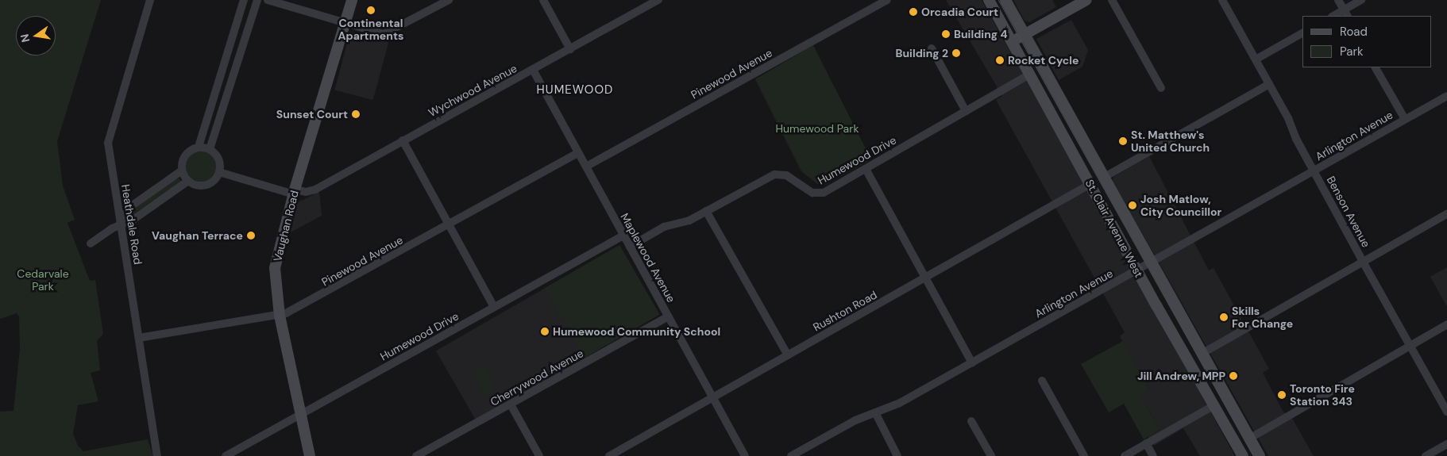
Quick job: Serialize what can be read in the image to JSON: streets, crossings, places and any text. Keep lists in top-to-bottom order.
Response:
{
  "streets": {
    "main road": ["Vaughan Road", "St. Clair Avenue West"],
    "street": [
      "Pinewood Avenue",
      "Wychwood Avenue",
      "Arlington Avenue",
      "Humewood Drive",
      "Benson Avenue",
      "Heathdale Road",
      "Maplewood Avenue",
      "Rushton Road",
      "Cherrywood Avenue"
    ]
  },
  "crossings": [
    ["Pinewood Avenue", "Heathdale Road"],
    ["Pinewood Avenue", "Vaughan Road"],
    ["Pinewood Avenue", "Maplewood Avenue"],
    ["Wychwood Avenue", "Vaughan Road"],
    ["Wychwood Avenue", "Maplewood Avenue"],
    ["Arlington Avenue", "Benson Avenue"],
    ["Arlington Avenue", "St. Clair Avenue West"],
    ["Humewood Drive", "Vaughan Road"],
    ["Humewood Drive", "St. Clair Avenue West"],
    ["Humewood Drive", "Maplewood Avenue"],
    ["St. Clair Avenue West", "Rushton Road"],
    ["Maplewood Avenue", "Rushton Road"],
    ["Maplewood Avenue", "Cherrywood Avenue"]
  ],
  "districts": ["HUMEWOOD"],
  "parks": ["Humewood Park", "Cedarvale Park"],
  "places": [
    "Continental Apartments",
    "Orcadia Court",
    "Building 4",
    "Building 2",
    "Rocket Cycle",
    "Sunset Court",
    "St. Matthew's United Church",
    "Josh Matlow, City Councillor",
    "Vaughan Terrace",
    "Skills For Change",
    "Humewood Community School",
    "Jill Andrew, MPP",
    "Toronto Fire Station 343"
  ],
  "legend": ["Road", "Park"],
  "north": "left"
}
